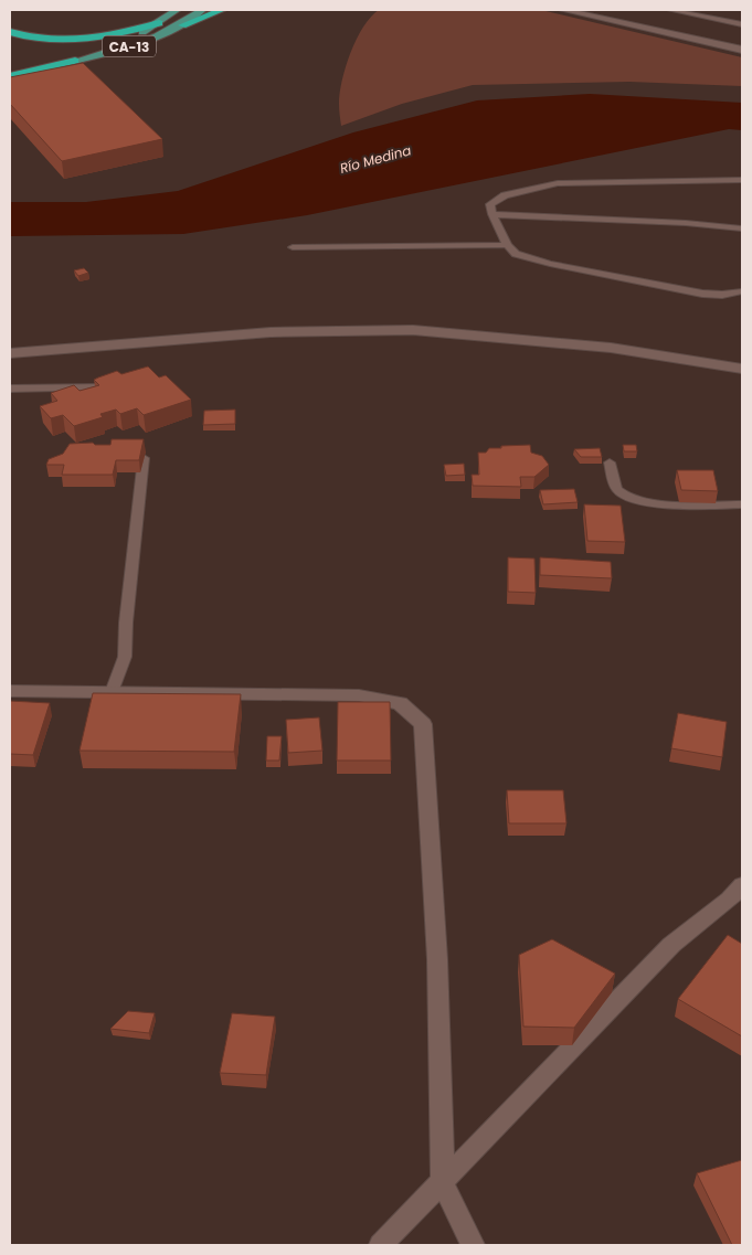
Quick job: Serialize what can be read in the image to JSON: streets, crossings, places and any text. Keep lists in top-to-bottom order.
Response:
{
  "streets": {
    "highway": ["CA-13"]
  },
  "water": ["Río Medina"]
}
